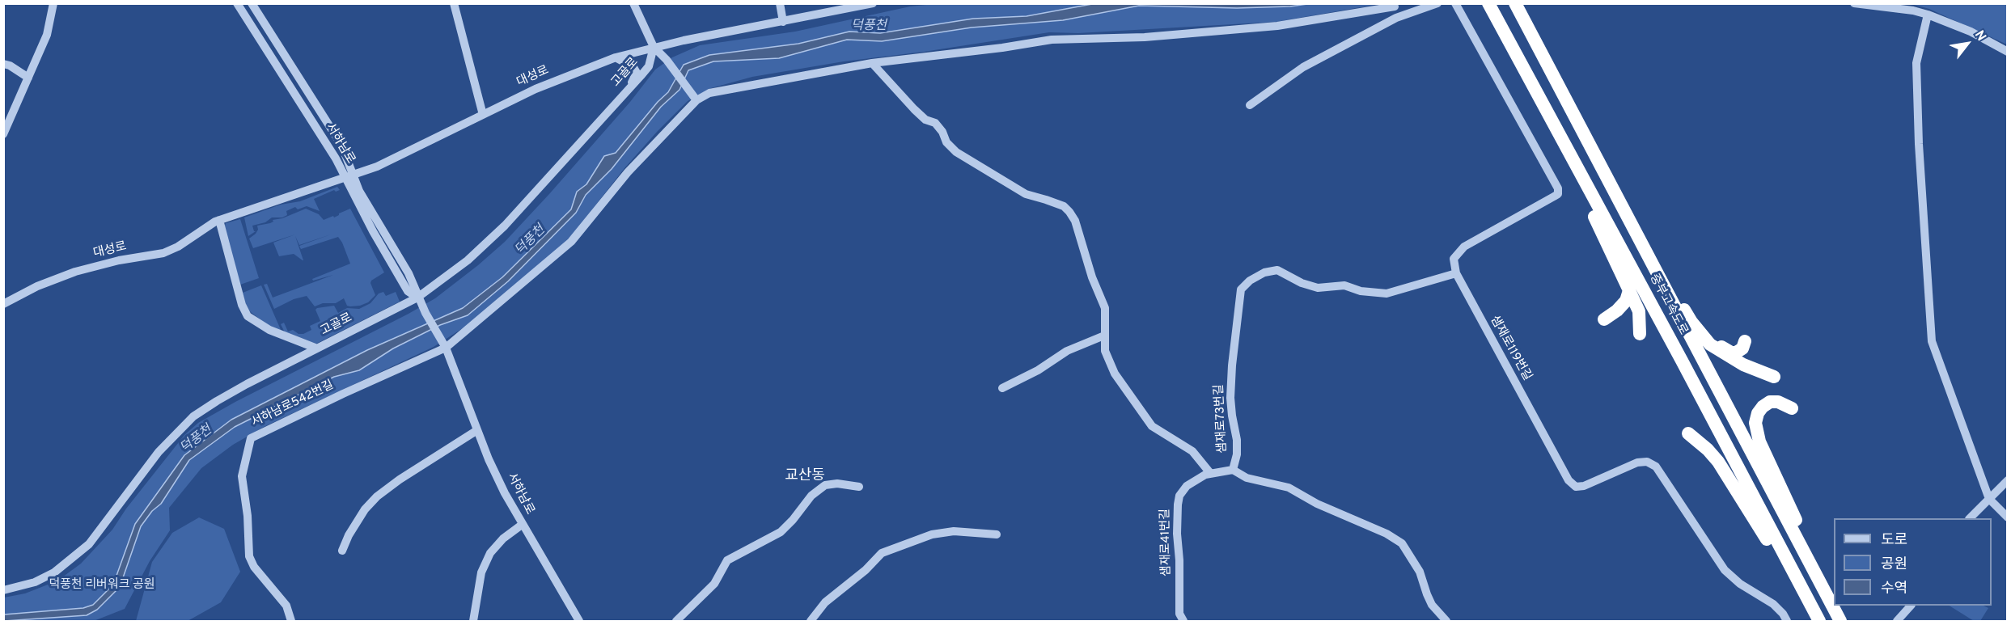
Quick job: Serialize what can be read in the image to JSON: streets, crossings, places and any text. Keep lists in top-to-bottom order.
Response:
{
  "streets": {
    "highway": ["중부고속도로"],
    "street": [
      "고골로",
      "대성로",
      "서하남로",
      "샘재로119번길",
      "서하남로542번길",
      "샘재로73번길",
      "샘재로41번길"
    ]
  },
  "crossings": [
    ["고골로", "대성로"],
    ["고골로", "서하남로"],
    ["대성로", "서하남로"],
    ["서하남로", "서하남로542번길"],
    ["샘재로119번길", "샘재로73번길"],
    ["샘재로73번길", "샘재로41번길"]
  ],
  "districts": ["교산동"],
  "water": ["덕풍천"],
  "parks": ["덕풍천 리버워크 공원"],
  "legend": ["도로", "공원", "수역"],
  "north": "top right"
}
